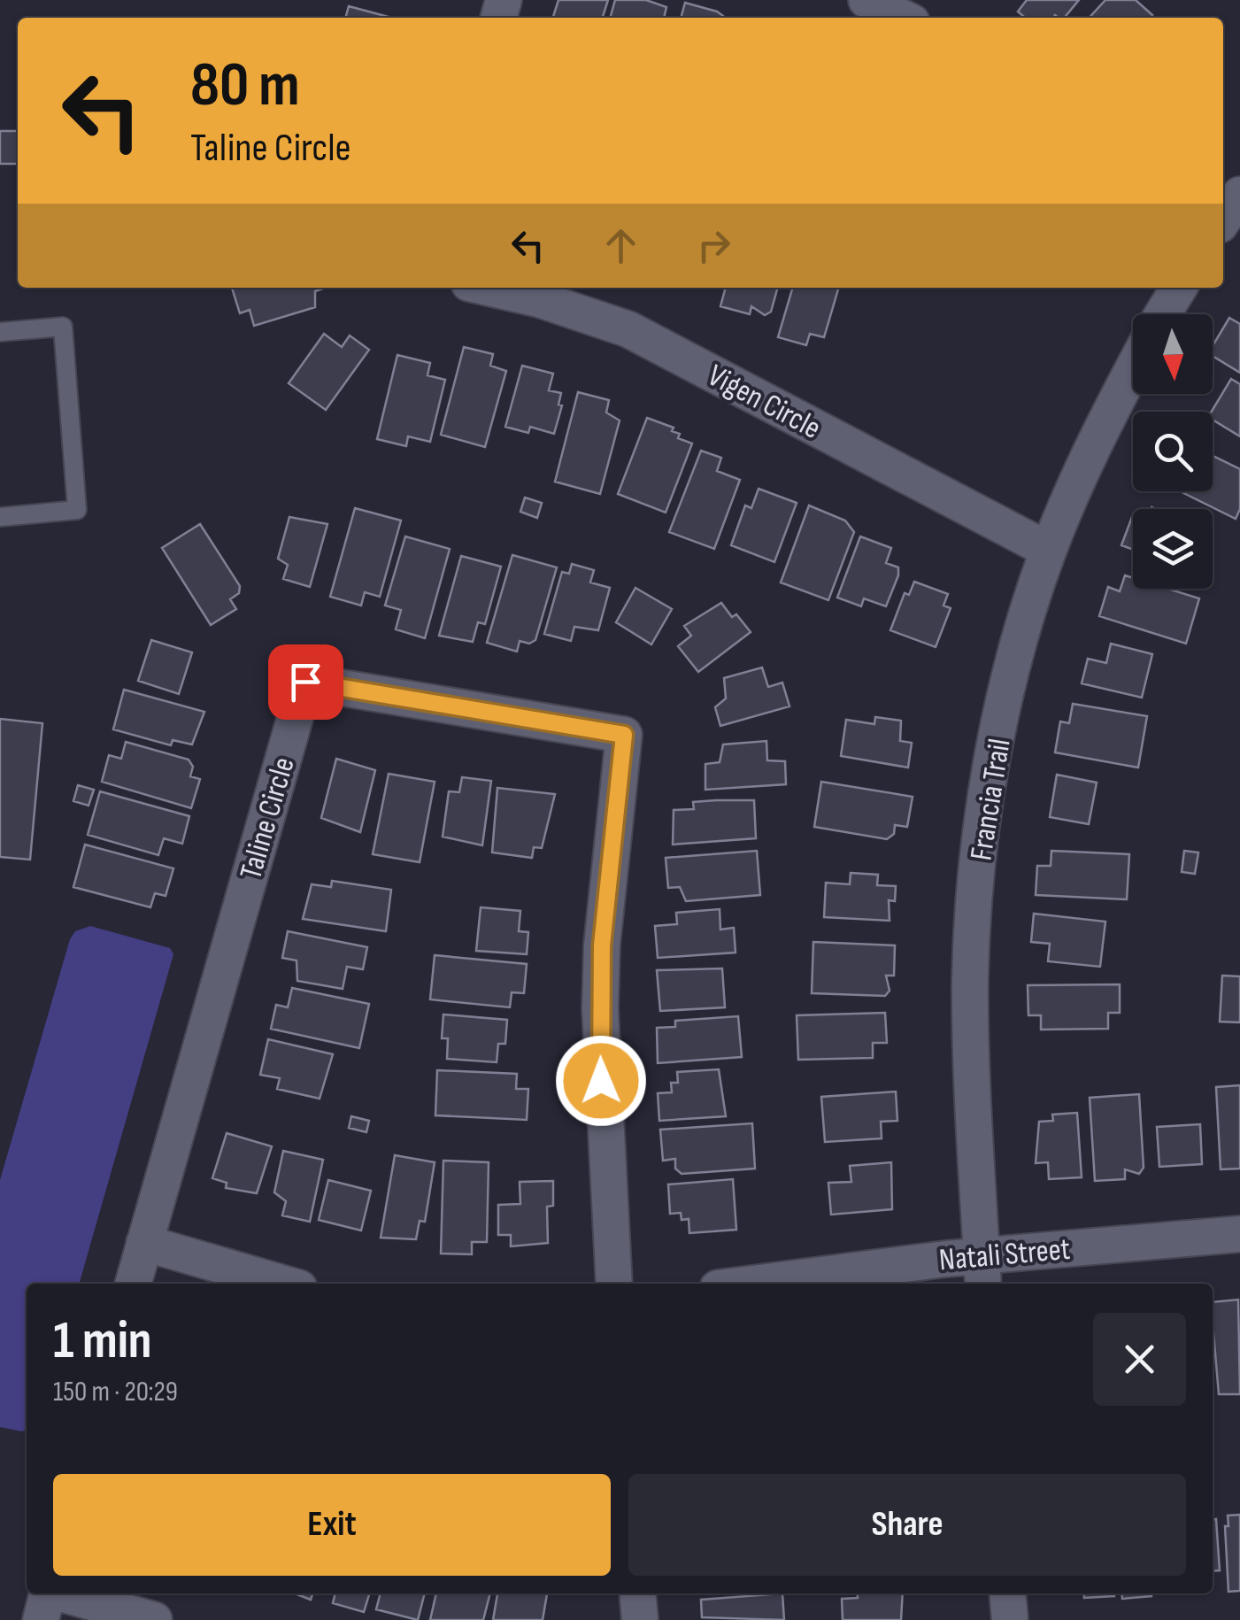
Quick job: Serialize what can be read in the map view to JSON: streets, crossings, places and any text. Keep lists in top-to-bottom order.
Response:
{
  "streets": {
    "street": [
      "Vigen Circle",
      "Francia Trail",
      "Taline Circle",
      "Natali Street"
    ]
  },
  "crossings": [
    ["Vigen Circle", "Francia Trail"],
    ["Francia Trail", "Natali Street"]
  ],
  "north": "bottom",
  "page": {
    "turn": ["80 m", "Taline Circle"],
    "heading": ["1 min", "150 m · 20:29"],
    "buttons": ["Exit", "Share"]
  }
}
